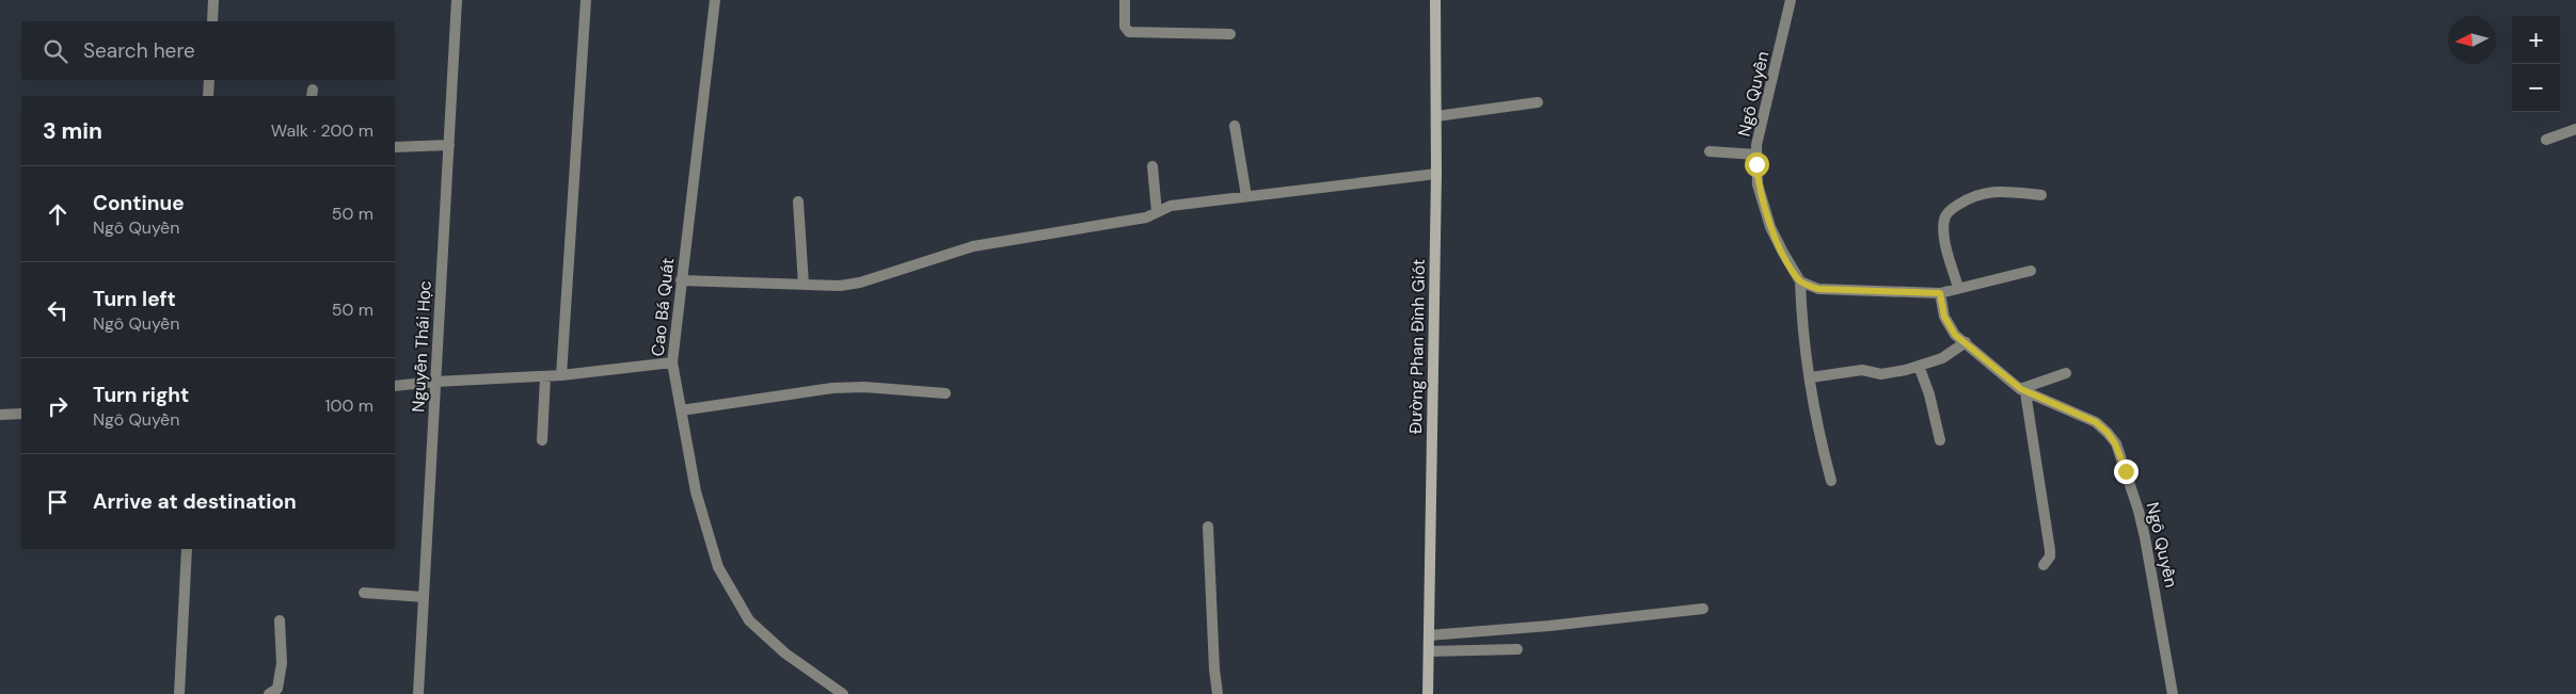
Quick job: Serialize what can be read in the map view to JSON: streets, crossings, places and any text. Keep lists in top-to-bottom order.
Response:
{
  "streets": {
    "main road": ["Đường Phan Đình Giót"],
    "street": ["Ngô Quyền", "Cao Bá Quát", "Nguyễn Thái Học"]
  },
  "north": "left",
  "page": {
    "map_buttons": ["+", "−"],
    "search": "Search here",
    "heading": ["3 min", "Walk · 200 m"],
    "list": [
      ["Continue", "Ngô Quyền", "50 m"],
      ["Turn left", "Ngô Quyền", "50 m"],
      ["Turn right", "Ngô Quyền", "100 m"],
      "Arrive at destination"
    ]
  }
}
